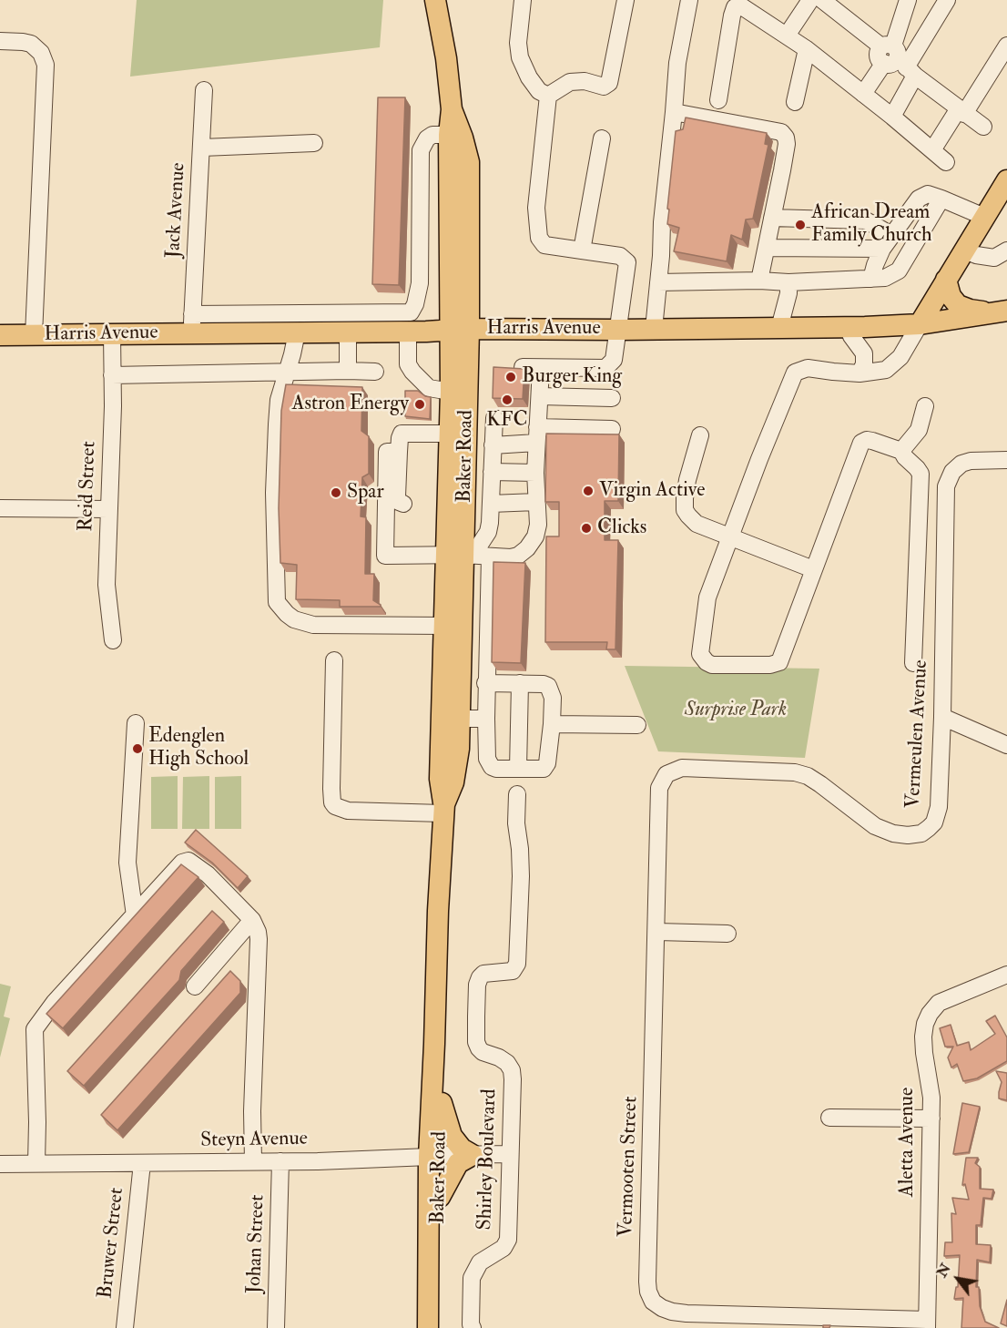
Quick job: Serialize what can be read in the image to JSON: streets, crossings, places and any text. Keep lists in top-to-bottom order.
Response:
{
  "streets": {
    "main road": ["Harris Avenue", "Baker Road"],
    "street": [
      "Jack Avenue",
      "Reid Street",
      "Vermeulen Avenue",
      "Steyn Avenue",
      "Aletta Avenue",
      "Shirley Boulevard",
      "Vermooten Street",
      "Bruwer Street",
      "Johan Street"
    ]
  },
  "crossings": [
    ["Jack Avenue", "Harris Avenue"],
    ["Harris Avenue", "Baker Road"],
    ["Harris Avenue", "Reid Street"],
    ["Baker Road", "Steyn Avenue"],
    ["Vermeulen Avenue", "Vermooten Street"],
    ["Steyn Avenue", "Shirley Boulevard"],
    ["Steyn Avenue", "Bruwer Street"],
    ["Steyn Avenue", "Johan Street"],
    ["Aletta Avenue", "Vermooten Street"]
  ],
  "parks": ["Surprise Park"],
  "places": [
    "African Dream Family Church",
    "Burger King",
    "KFC",
    "Astron Energy",
    "Virgin Active",
    "Spar",
    "Clicks",
    "Edenglen High School"
  ],
  "north": "top left"
}
